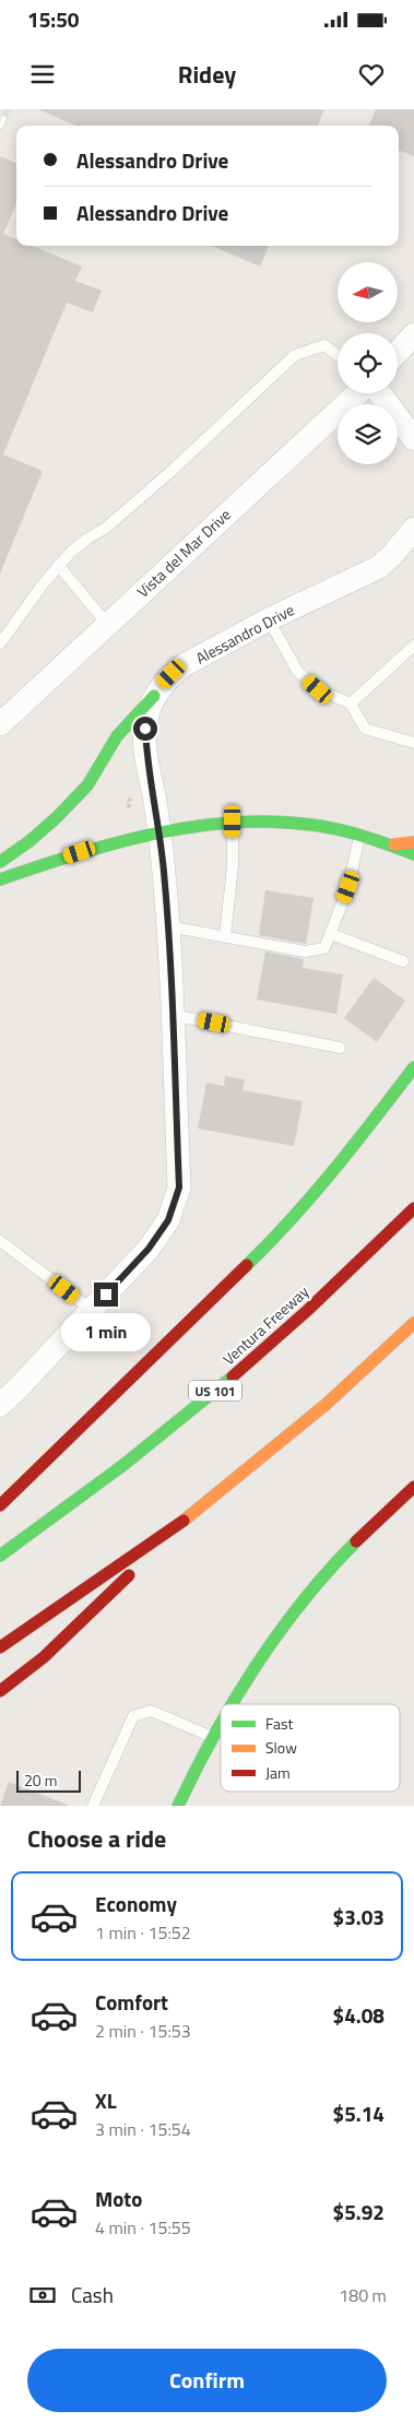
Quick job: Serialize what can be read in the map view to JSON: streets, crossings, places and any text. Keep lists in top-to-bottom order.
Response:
{
  "streets": {
    "main road": ["Ventura Freeway", "US 101"],
    "street": ["Vista del Mar Drive", "Alessandro Drive"]
  },
  "legend": ["Fast", "Slow", "Jam"],
  "scale_bar": "20 m",
  "north": "left",
  "page": {
    "status": "15:50",
    "header": "Ridey",
    "banner": ["Alessandro Drive", "Alessandro Drive"],
    "bubble": "1 min",
    "scale": "20 m",
    "heading": "Choose a ride",
    "list": [
      {
        "name": "Economy",
        "note": "1 min · 15:52",
        "value": "$3.03"
      },
      {
        "name": "Comfort",
        "note": "2 min · 15:53",
        "value": "$4.08"
      },
      {
        "name": "XL",
        "note": "3 min · 15:54",
        "value": "$5.14"
      },
      {
        "name": "Moto",
        "note": "4 min · 15:55",
        "value": "$5.92"
      }
    ],
    "pay": ["Cash", "180 m"],
    "buttons": "Confirm"
  }
}
